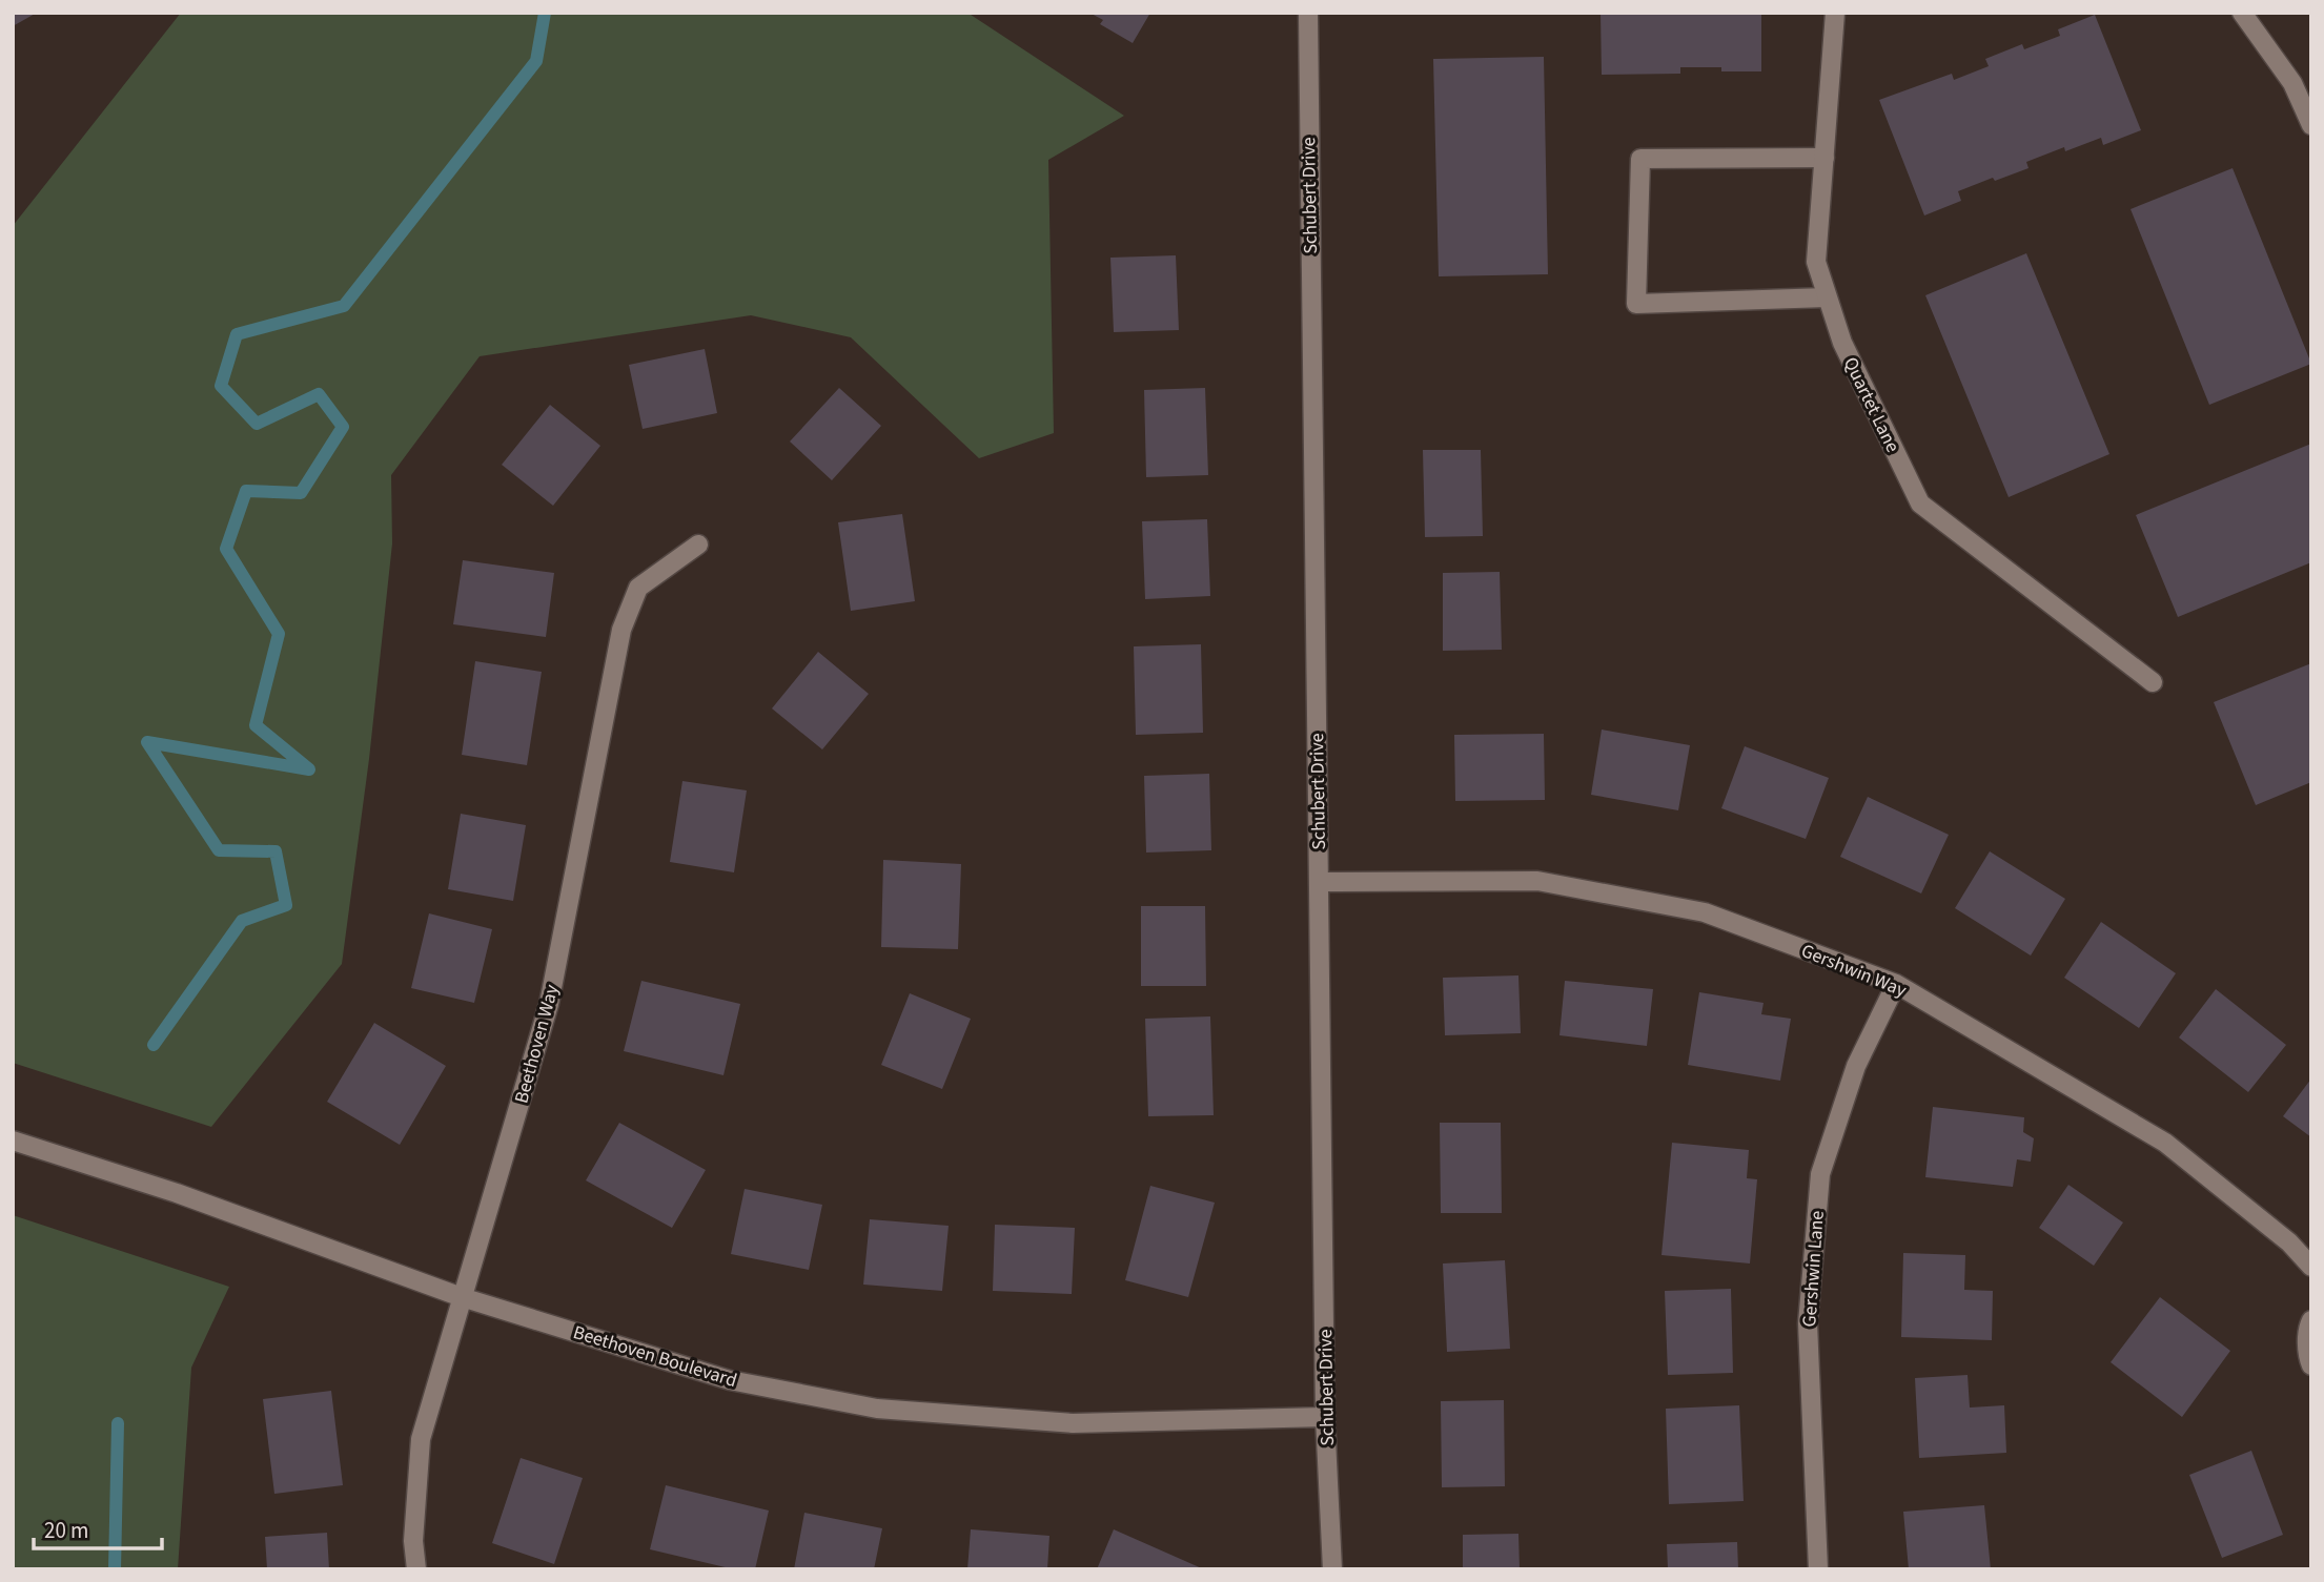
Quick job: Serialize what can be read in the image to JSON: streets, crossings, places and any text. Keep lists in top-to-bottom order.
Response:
{
  "streets": {
    "street": [
      "Schubert Drive",
      "Quartet Lane",
      "Gershwin Way",
      "Beethoven Way",
      "Gershwin Lane",
      "Beethoven Boulevard"
    ]
  },
  "crossings": [
    ["Schubert Drive", "Gershwin Way"],
    ["Schubert Drive", "Beethoven Boulevard"],
    ["Gershwin Way", "Gershwin Lane"],
    ["Beethoven Way", "Beethoven Boulevard"]
  ],
  "scale_bar": "20 m"
}
